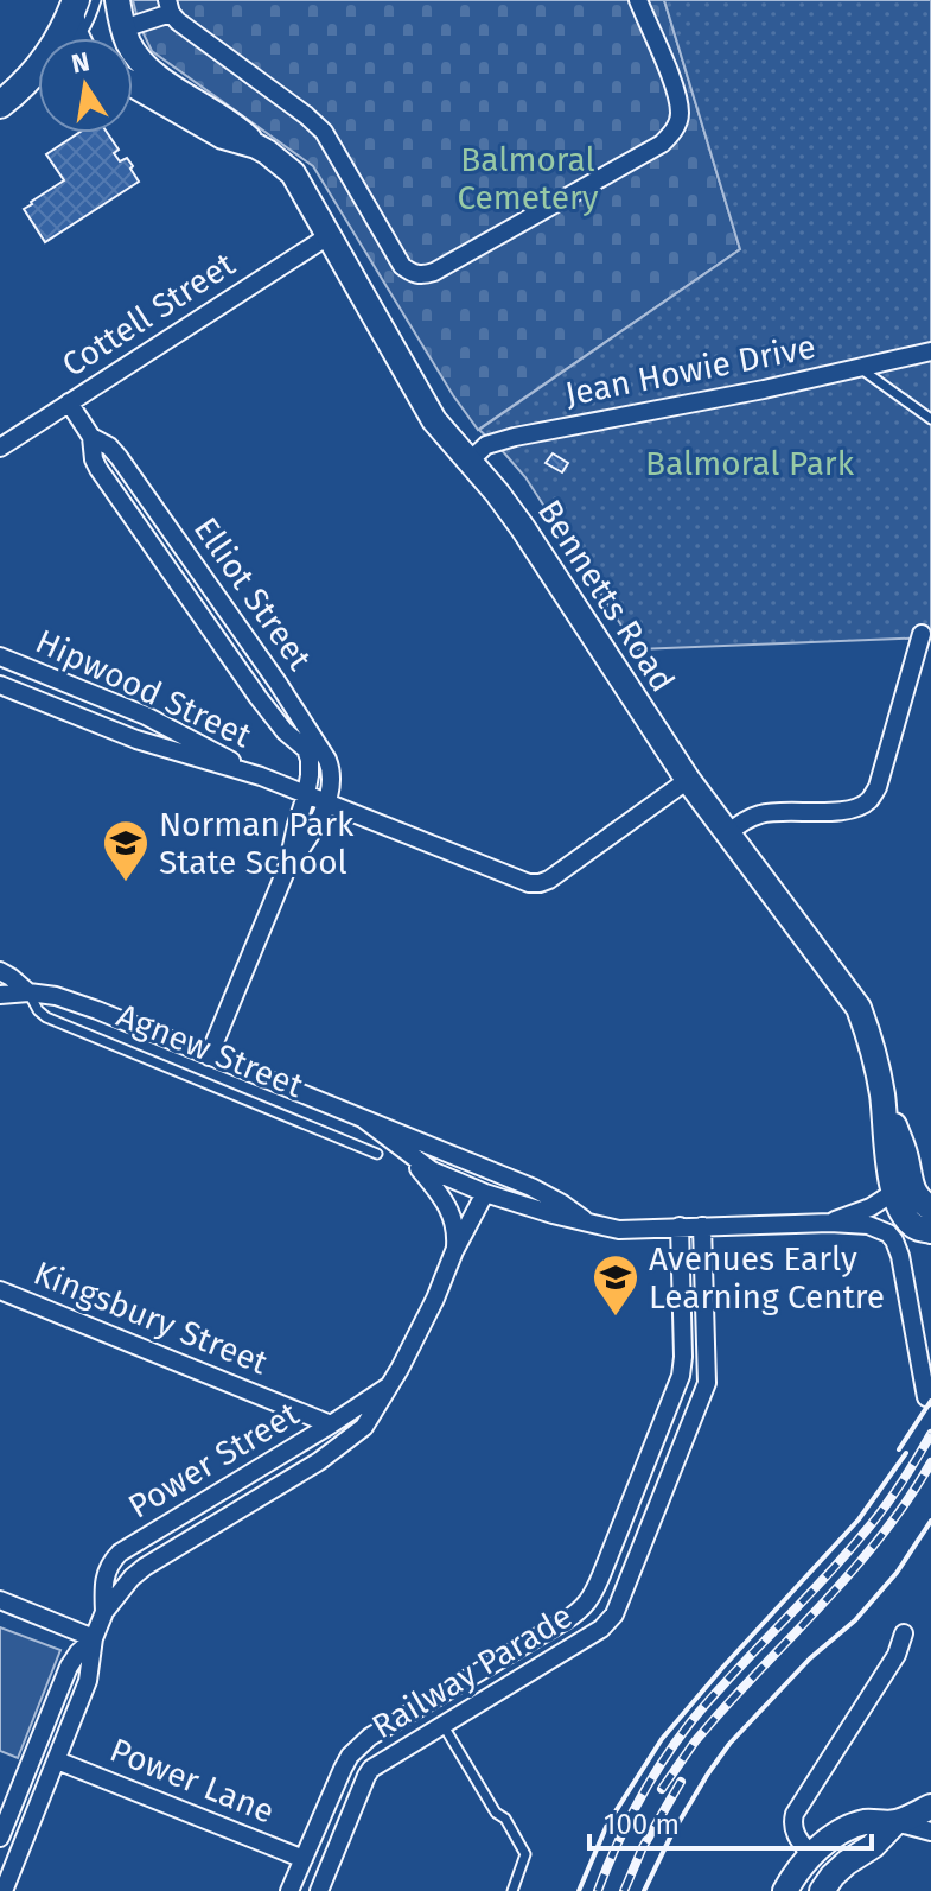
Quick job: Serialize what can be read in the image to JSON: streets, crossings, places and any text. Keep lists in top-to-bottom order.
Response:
{
  "streets": {
    "main road": ["Bennetts Road"],
    "street": [
      "Cottell Street",
      "Jean Howie Drive",
      "Elliot Street",
      "Hipwood Street",
      "Agnew Street",
      "Kingsbury Street",
      "Power Street",
      "Railway Parade",
      "Power Lane"
    ]
  },
  "crossings": [
    ["Cottell Street", "Elliot Street"],
    ["Cottell Street", "Bennetts Road"],
    ["Jean Howie Drive", "Bennetts Road"],
    ["Elliot Street", "Hipwood Street"],
    ["Bennetts Road", "Hipwood Street"],
    ["Bennetts Road", "Agnew Street"],
    ["Agnew Street", "Power Street"],
    ["Agnew Street", "Railway Parade"],
    ["Kingsbury Street", "Power Street"],
    ["Power Street", "Power Lane"],
    ["Railway Parade", "Power Lane"]
  ],
  "parks": ["Balmoral Cemetery", "Balmoral Park"],
  "places": {
    "school or university": ["Norman Park State School", "Avenues Early Learning Centre"]
  },
  "scale_bar": "100 m",
  "north": "top"
}
